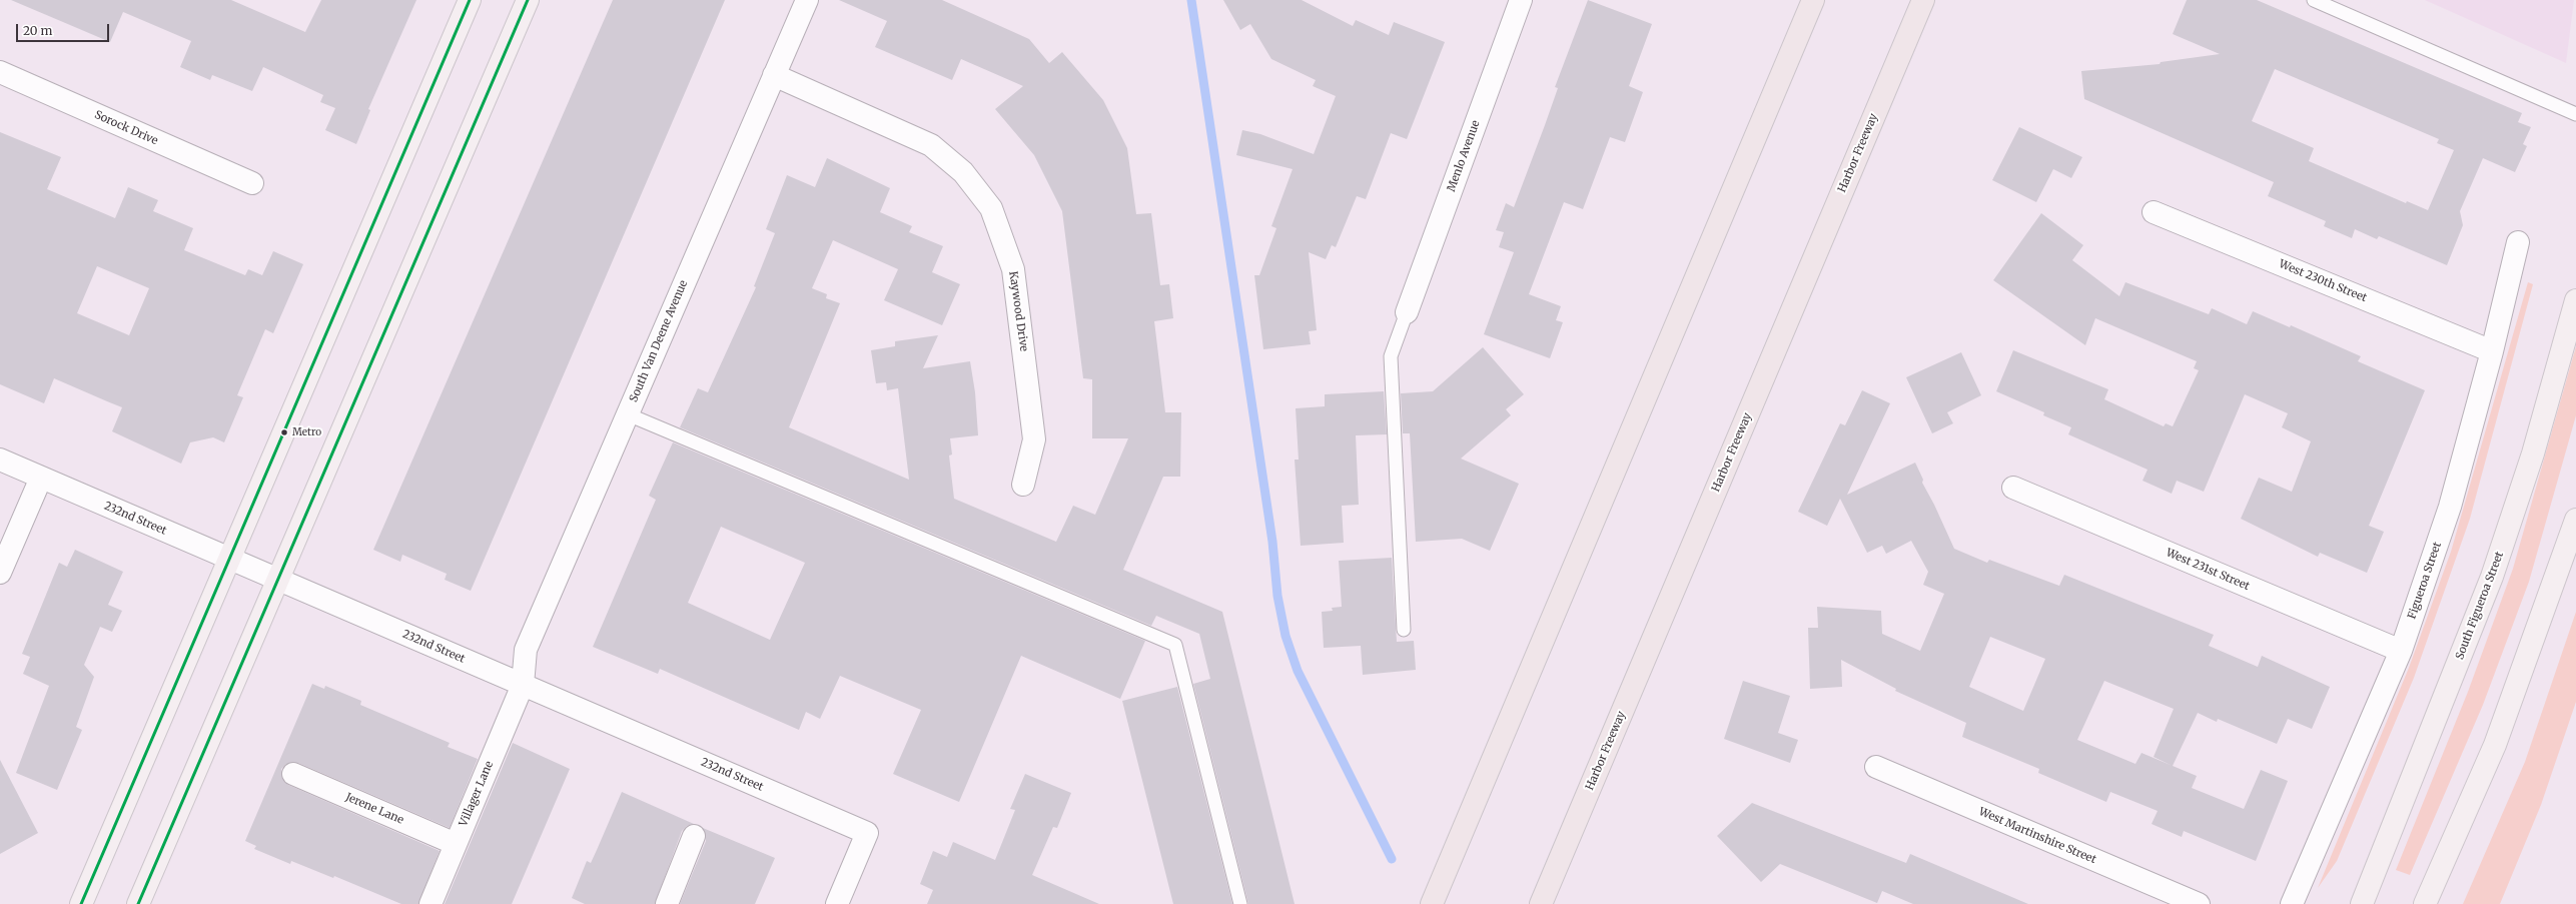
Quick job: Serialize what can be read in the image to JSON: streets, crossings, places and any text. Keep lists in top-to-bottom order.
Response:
{
  "streets": {
    "highway": ["Harbor Freeway"],
    "main road": ["South Figueroa Street"],
    "street": [
      "Sorock Drive",
      "Menlo Avenue",
      "West 230th Street",
      "Kaywood Drive",
      "South Van Deene Avenue",
      "232nd Street",
      "West 231st Street",
      "Figueroa Street",
      "Villager Lane",
      "Jerene Lane",
      "West Martinshire Street"
    ]
  },
  "crossings": [
    ["West 230th Street", "Figueroa Street"],
    ["Kaywood Drive", "South Van Deene Avenue"],
    ["South Van Deene Avenue", "232nd Street"],
    ["South Van Deene Avenue", "Villager Lane"],
    ["232nd Street", "Villager Lane"],
    ["West 231st Street", "Figueroa Street"],
    ["Villager Lane", "Jerene Lane"]
  ],
  "places": ["Metro"],
  "scale_bar": "20 m"
}
